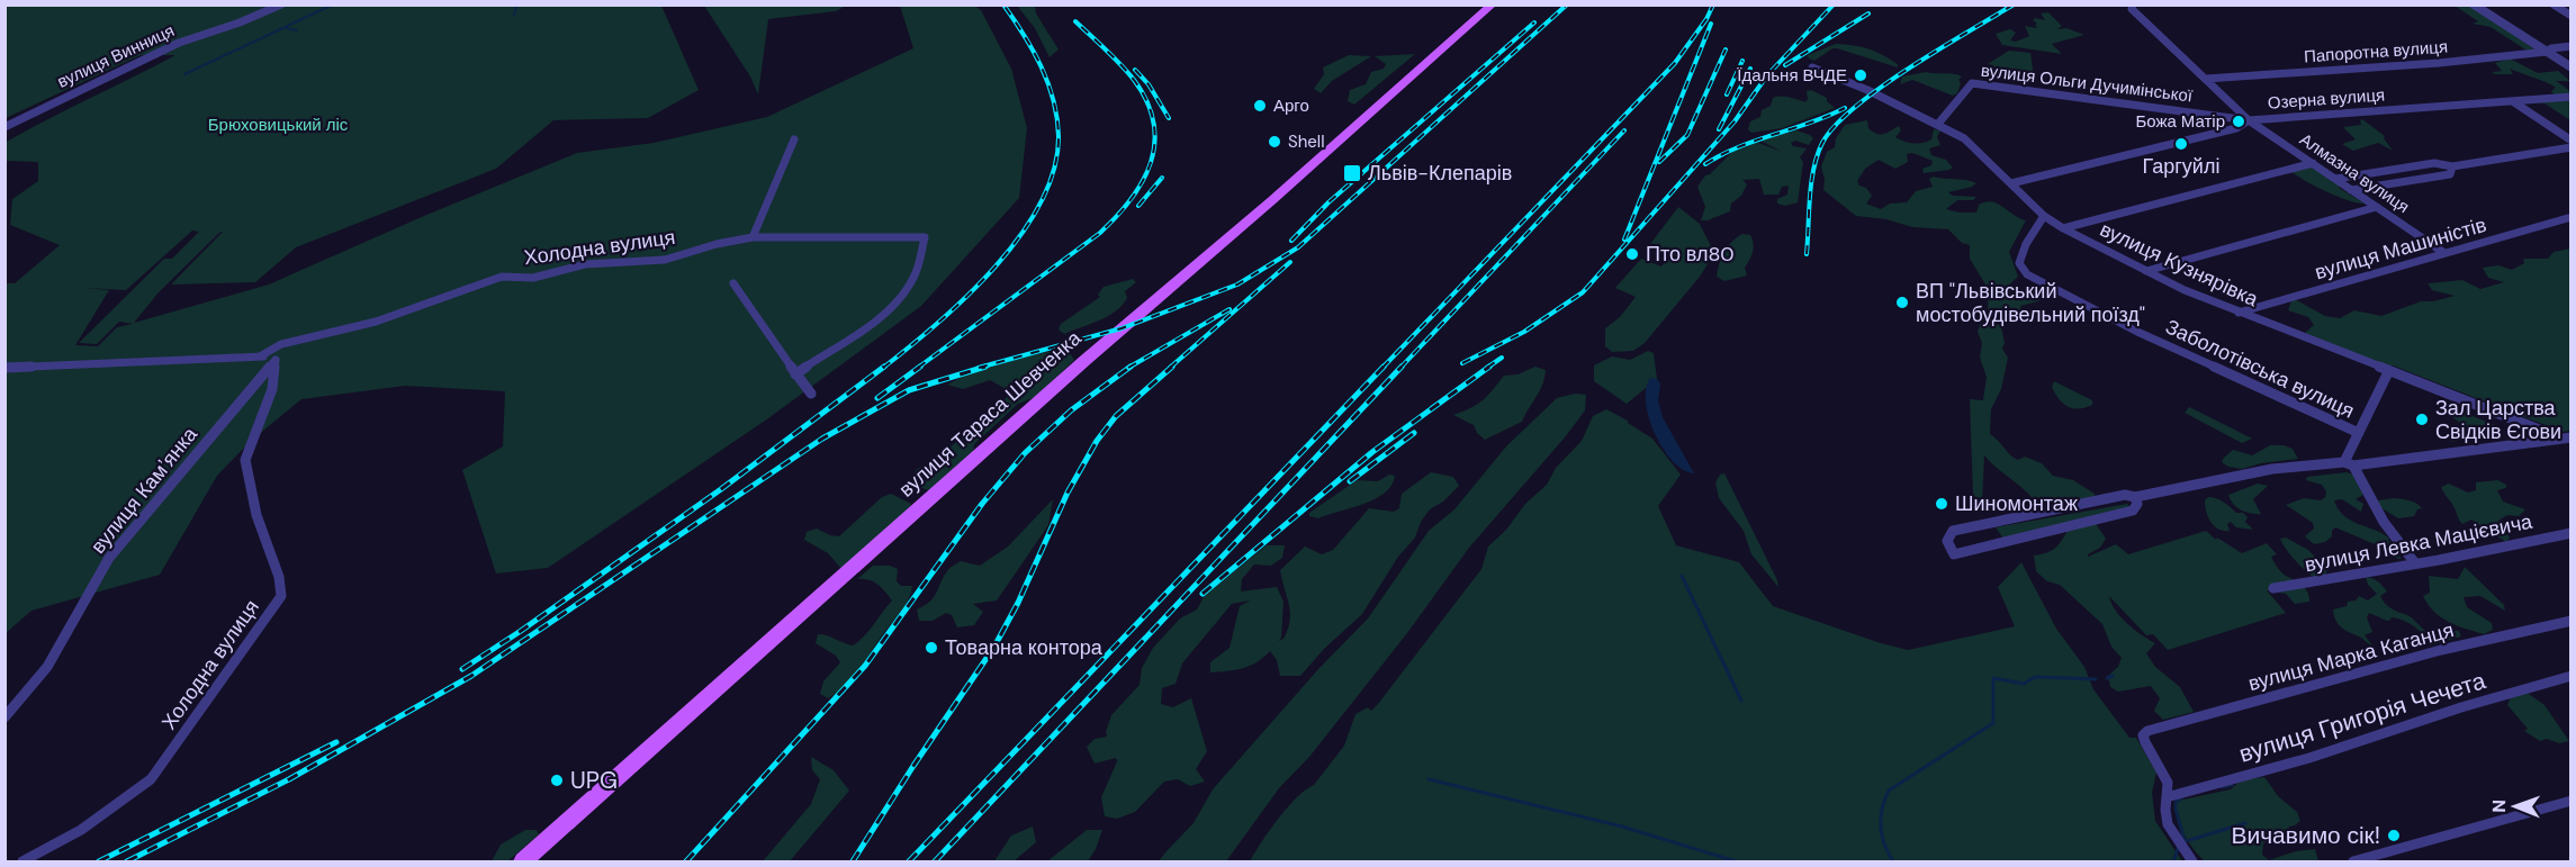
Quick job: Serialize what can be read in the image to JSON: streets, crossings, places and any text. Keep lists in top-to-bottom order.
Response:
{
  "streets": {
    "main road": ["вулиця Тараса Шевченка"],
    "street": [
      "Папоротна вулиця",
      "вулиця Винниця",
      "вулиця Ольги Дучимінської",
      "Озерна вулиця",
      "Алмазна вулиця",
      "Холодна вулиця",
      "вулиця Машиністів",
      "вулиця Кузнярівка",
      "Заболотівська вулиця",
      "вулиця Камʼянка",
      "вулиця Левка Мацієвича",
      "вулиця Марка Каганця",
      "вулиця Григорія Чечета"
    ]
  },
  "crossings": [
    ["Папоротна вулиця", "Алмазна вулиця"],
    ["вулиця Ольги Дучимінської", "Озерна вулиця"],
    ["вулиця Ольги Дучимінської", "Алмазна вулиця"],
    ["вулиця Ольги Дучимінської", "вулиця Кузнярівка"],
    ["Озерна вулиця", "Алмазна вулиця"],
    ["Озерна вулиця", "вулиця Кузнярівка"],
    ["Алмазна вулиця", "вулиця Машиністів"],
    ["Холодна вулиця", "вулиця Камʼянка"],
    ["вулиця Машиністів", "вулиця Кузнярівка"],
    ["вулиця Кузнярівка", "Заболотівська вулиця"],
    ["вулиця Марка Каганця", "вулиця Григорія Чечета"]
  ],
  "parks": ["Брюховицький ліс"],
  "places": {
    "other": [
      "Їдальня ВЧДЕ",
      "Арго",
      "Божа Матір",
      "Shell",
      "Гаргуйлі",
      "Пто вл80",
      "ВП \"Львівський мостобудівельний поїзд\"",
      "Зал Царства Свідків Єгови",
      "Шиномонтаж",
      "Товарна контора",
      "UPG",
      "Вичавимо сік!"
    ],
    "transit": ["Львів-Клепарів"]
  },
  "north": "left"
}
